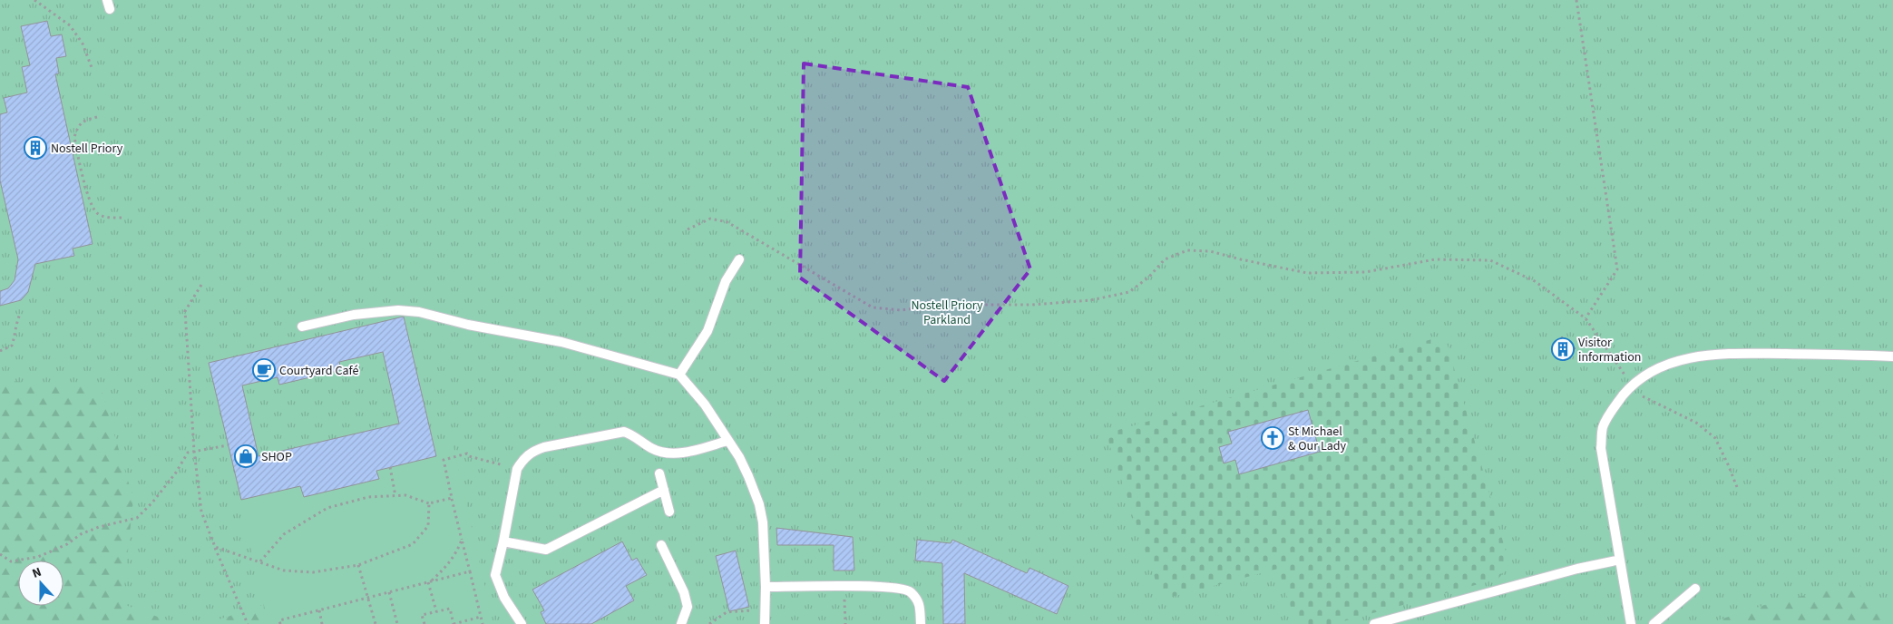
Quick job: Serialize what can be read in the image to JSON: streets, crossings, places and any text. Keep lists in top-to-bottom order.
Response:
{
  "parks": ["Nostell Priory Parkland"],
  "places": {
    "building": ["Nostell Priory", "Visitor information"],
    "cafe": ["Courtyard Café"],
    "church": ["St Michael & Our Lady"],
    "shop": ["SHOP"]
  },
  "north": "top"
}
